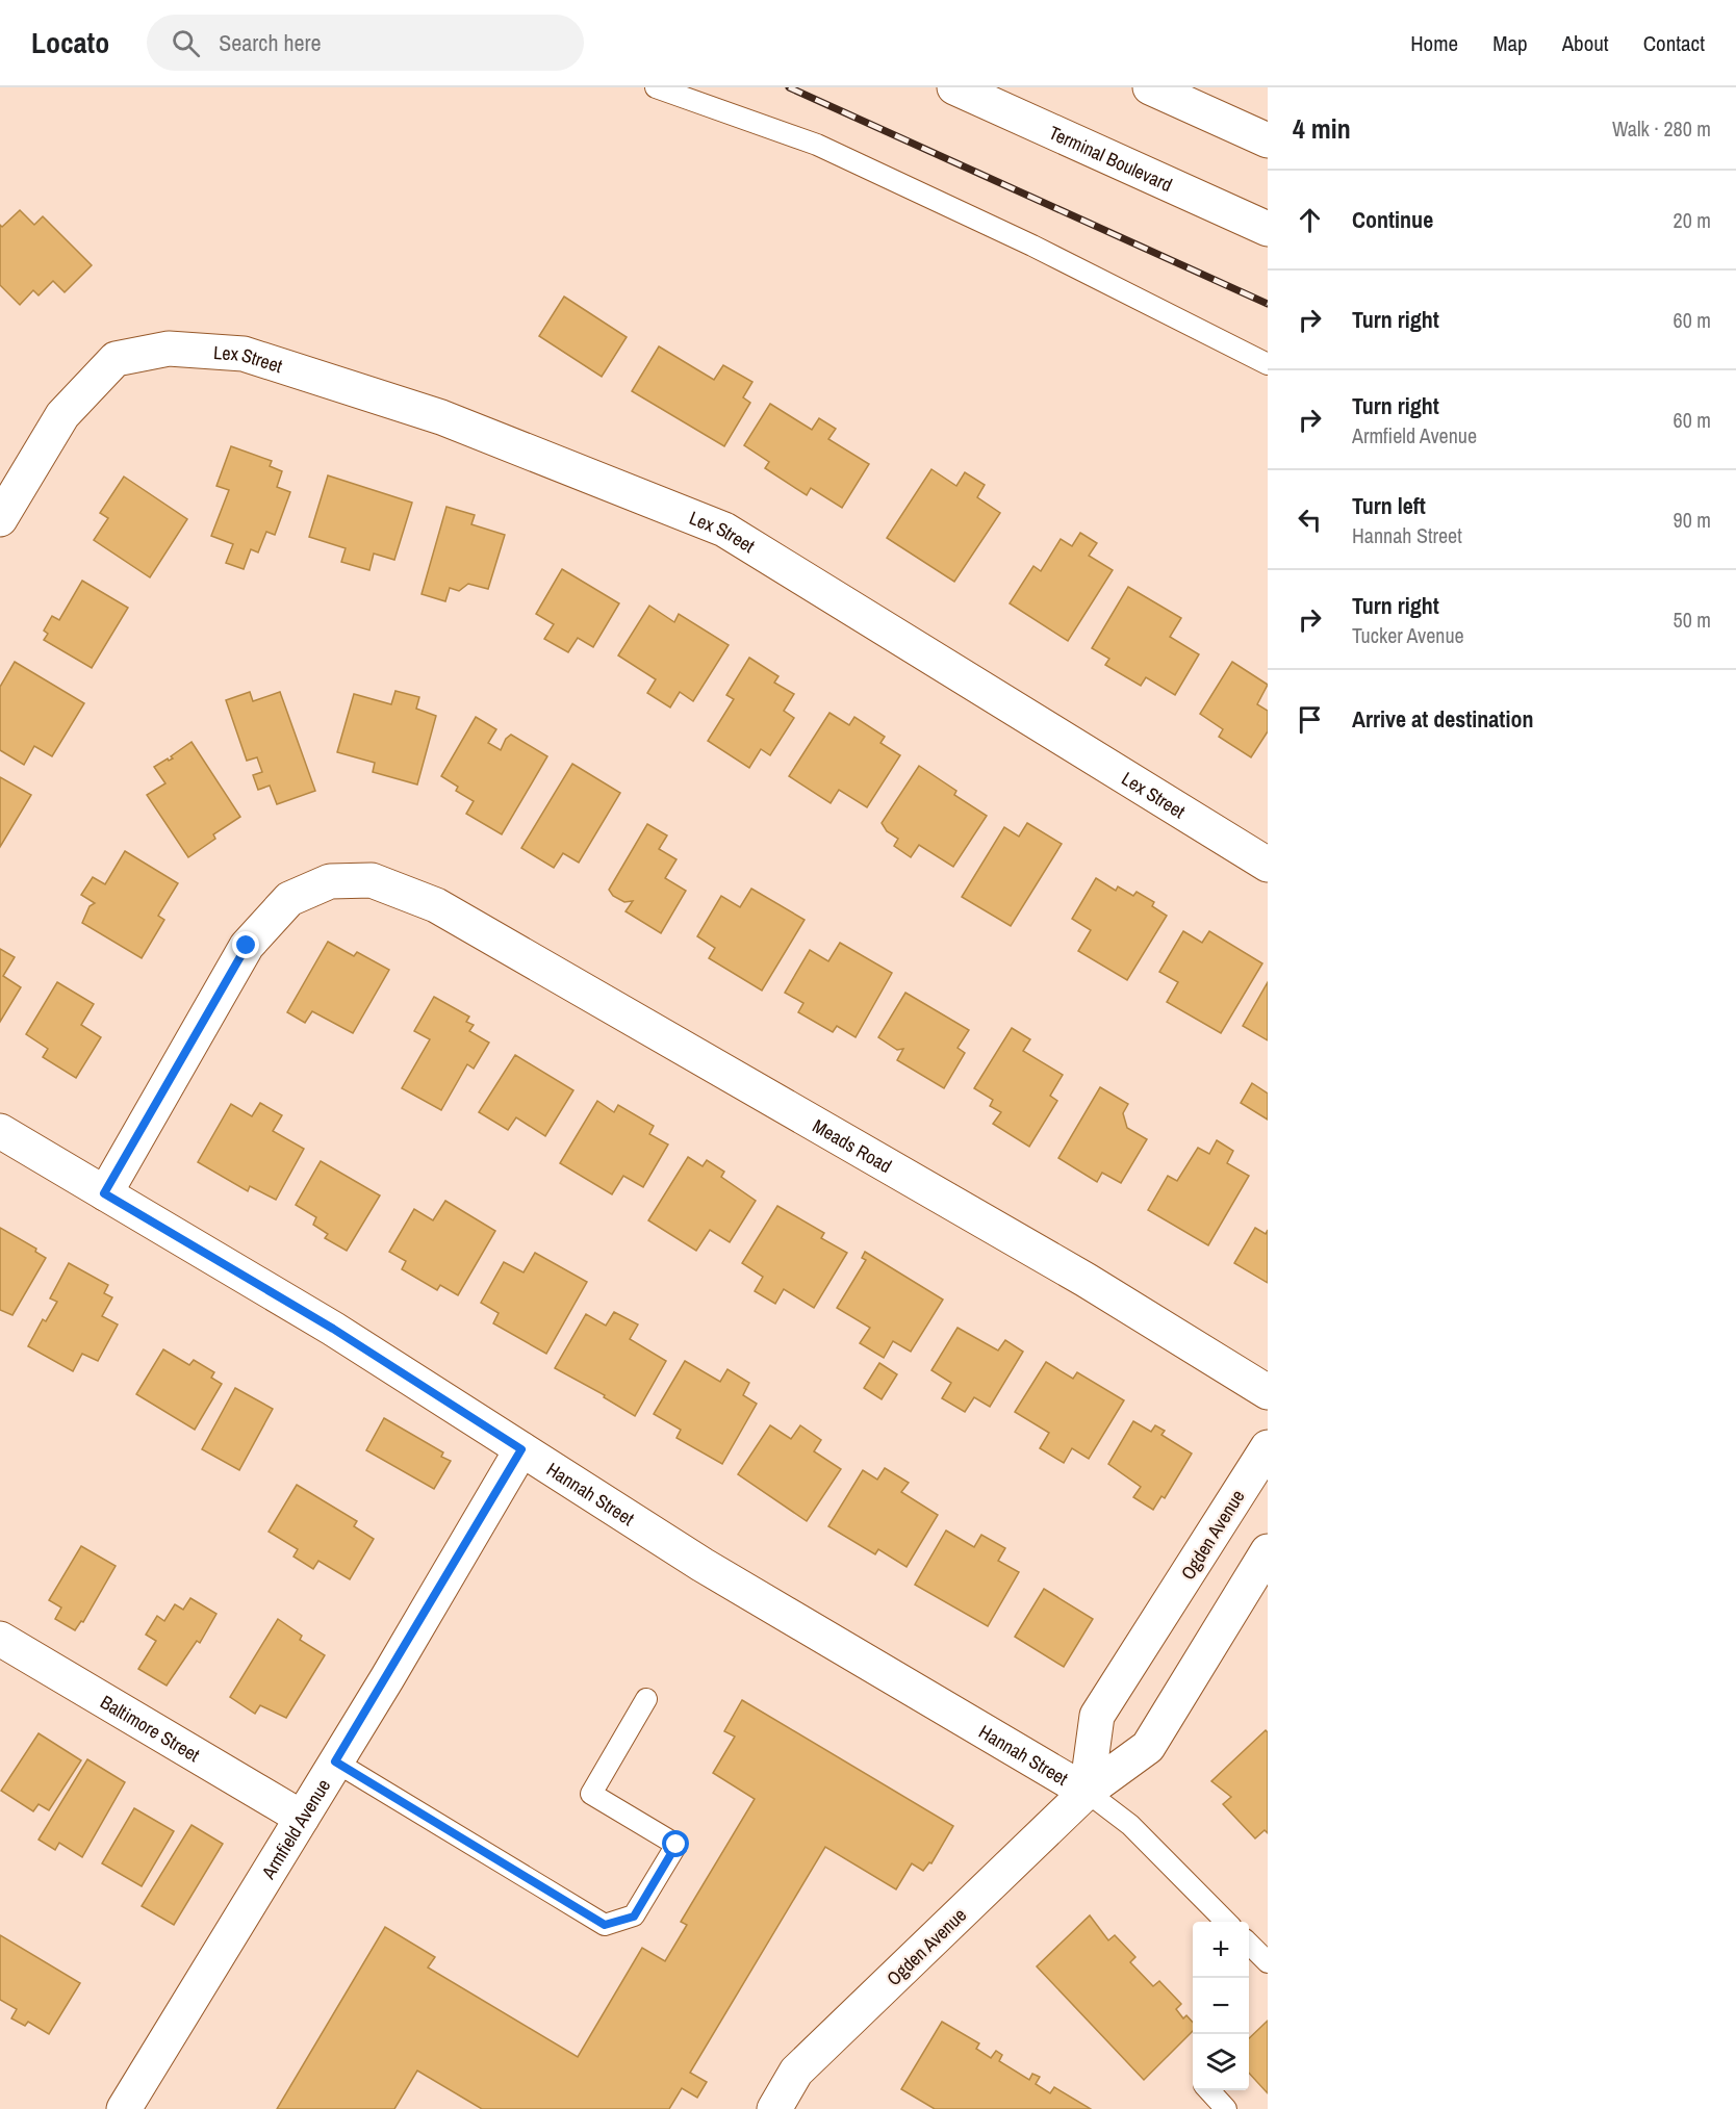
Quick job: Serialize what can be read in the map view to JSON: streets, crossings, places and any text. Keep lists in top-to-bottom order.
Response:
{
  "streets": {
    "street": [
      "Terminal Boulevard",
      "Lex Street",
      "Meads Road",
      "Hannah Street",
      "Ogden Avenue",
      "Baltimore Street",
      "Armfield Avenue"
    ]
  },
  "crossings": [
    ["Meads Road", "Hannah Street"],
    ["Hannah Street", "Ogden Avenue"],
    ["Hannah Street", "Armfield Avenue"],
    ["Baltimore Street", "Armfield Avenue"]
  ],
  "page": {
    "header": "Locato",
    "search": "Search here",
    "nav": [
      "Home",
      "Map",
      "About",
      "Contact"
    ],
    "heading": ["4 min", "Walk · 280 m"],
    "list": [
      ["Continue", "20 m"],
      ["Turn right", "60 m"],
      ["Turn right", "Armfield Avenue", "60 m"],
      ["Turn left", "Hannah Street", "90 m"],
      ["Turn right", "Tucker Avenue", "50 m"],
      "Arrive at destination"
    ],
    "map_buttons": ["+", "−"]
  }
}
